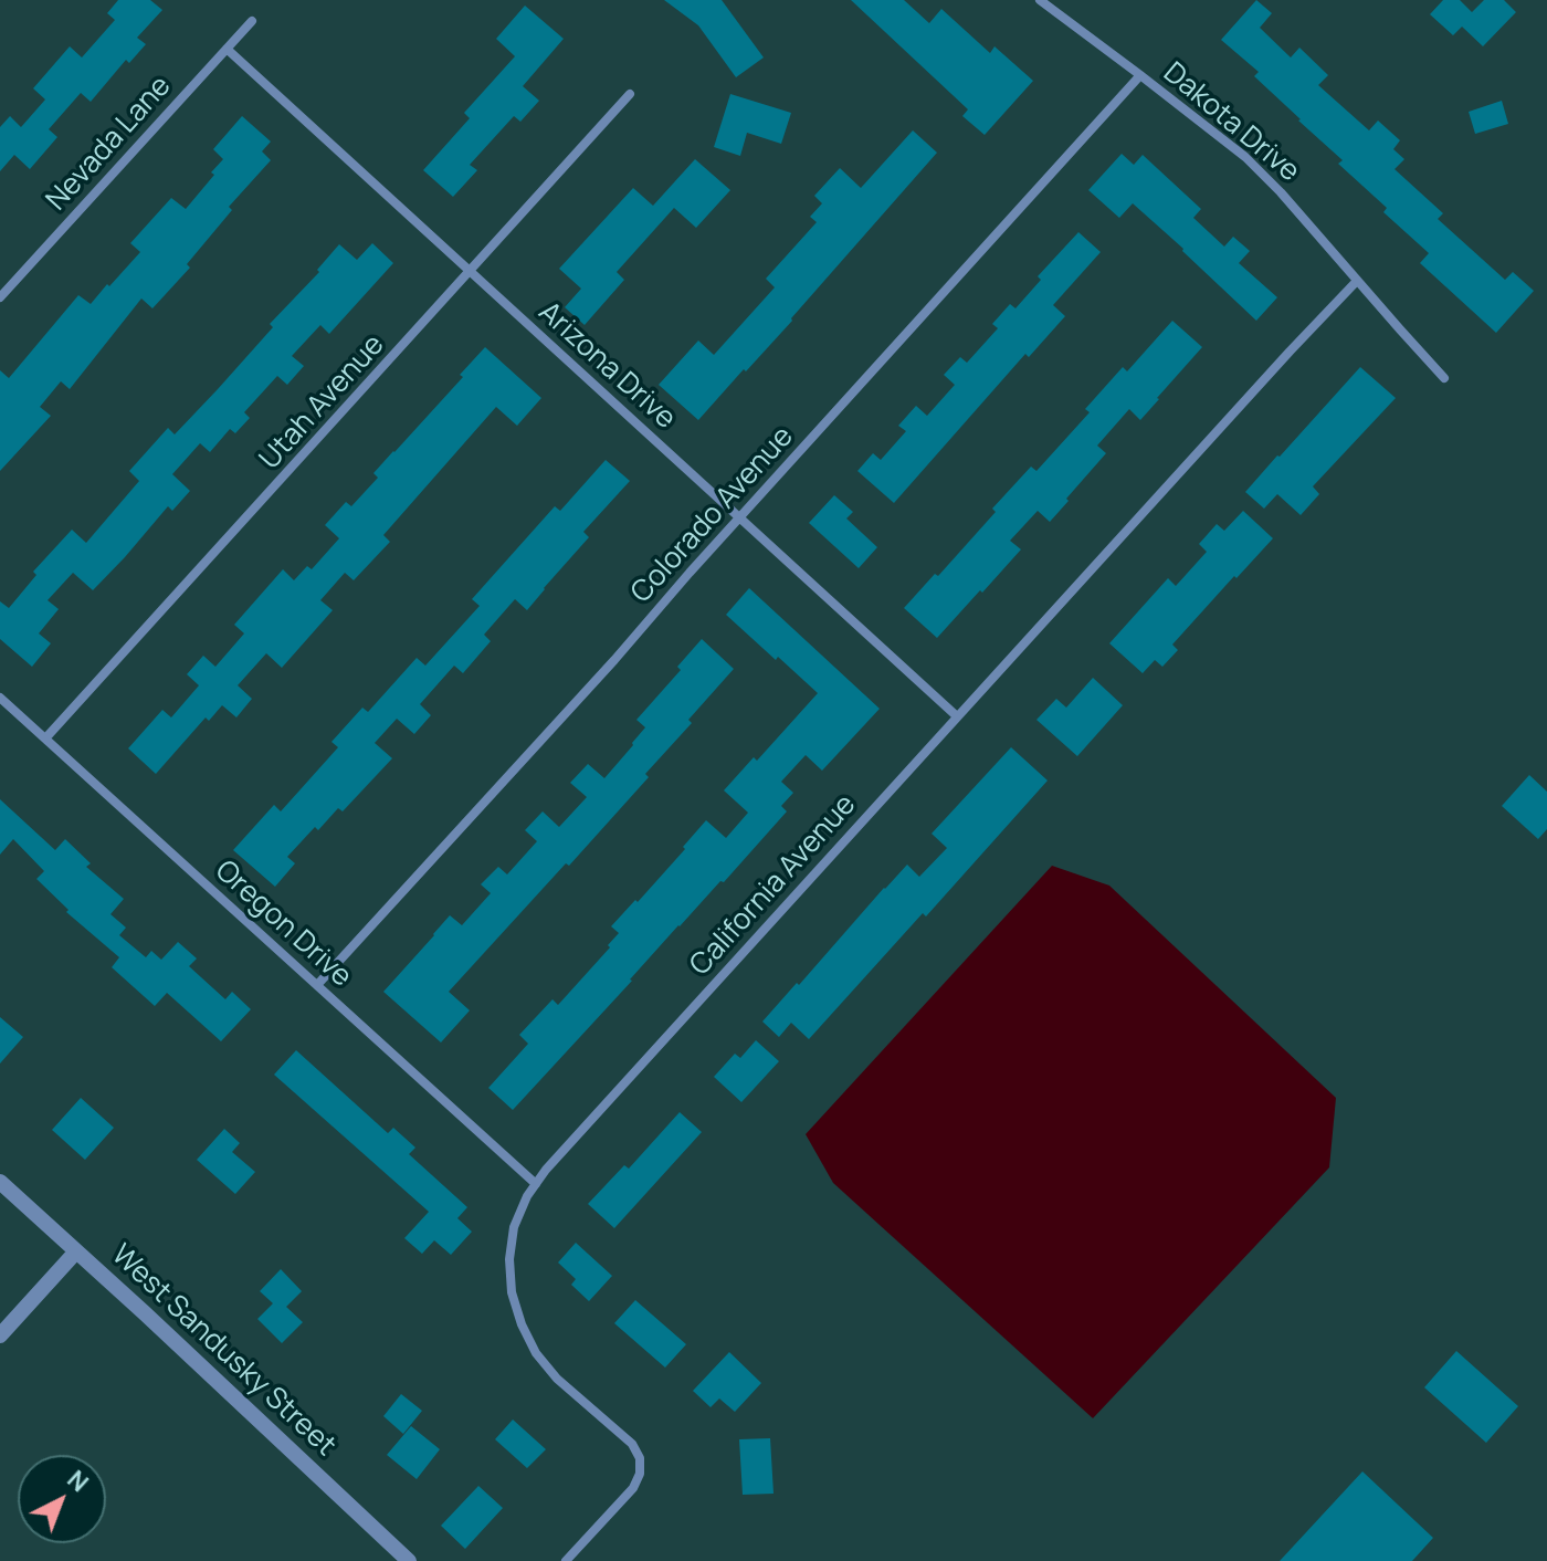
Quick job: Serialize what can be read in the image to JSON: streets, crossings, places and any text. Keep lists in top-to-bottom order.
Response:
{
  "streets": {
    "street": [
      "Dakota Drive",
      "Nevada Lane",
      "Arizona Drive",
      "Utah Avenue",
      "Colorado Avenue",
      "California Avenue",
      "Oregon Drive",
      "West Sandusky Street"
    ]
  },
  "crossings": [
    ["Dakota Drive", "Colorado Avenue"],
    ["Dakota Drive", "California Avenue"],
    ["Nevada Lane", "Arizona Drive"],
    ["Arizona Drive", "Utah Avenue"],
    ["Arizona Drive", "Colorado Avenue"],
    ["Arizona Drive", "California Avenue"],
    ["Utah Avenue", "Oregon Drive"],
    ["Colorado Avenue", "Oregon Drive"],
    ["California Avenue", "Oregon Drive"]
  ],
  "north": "top right"
}
